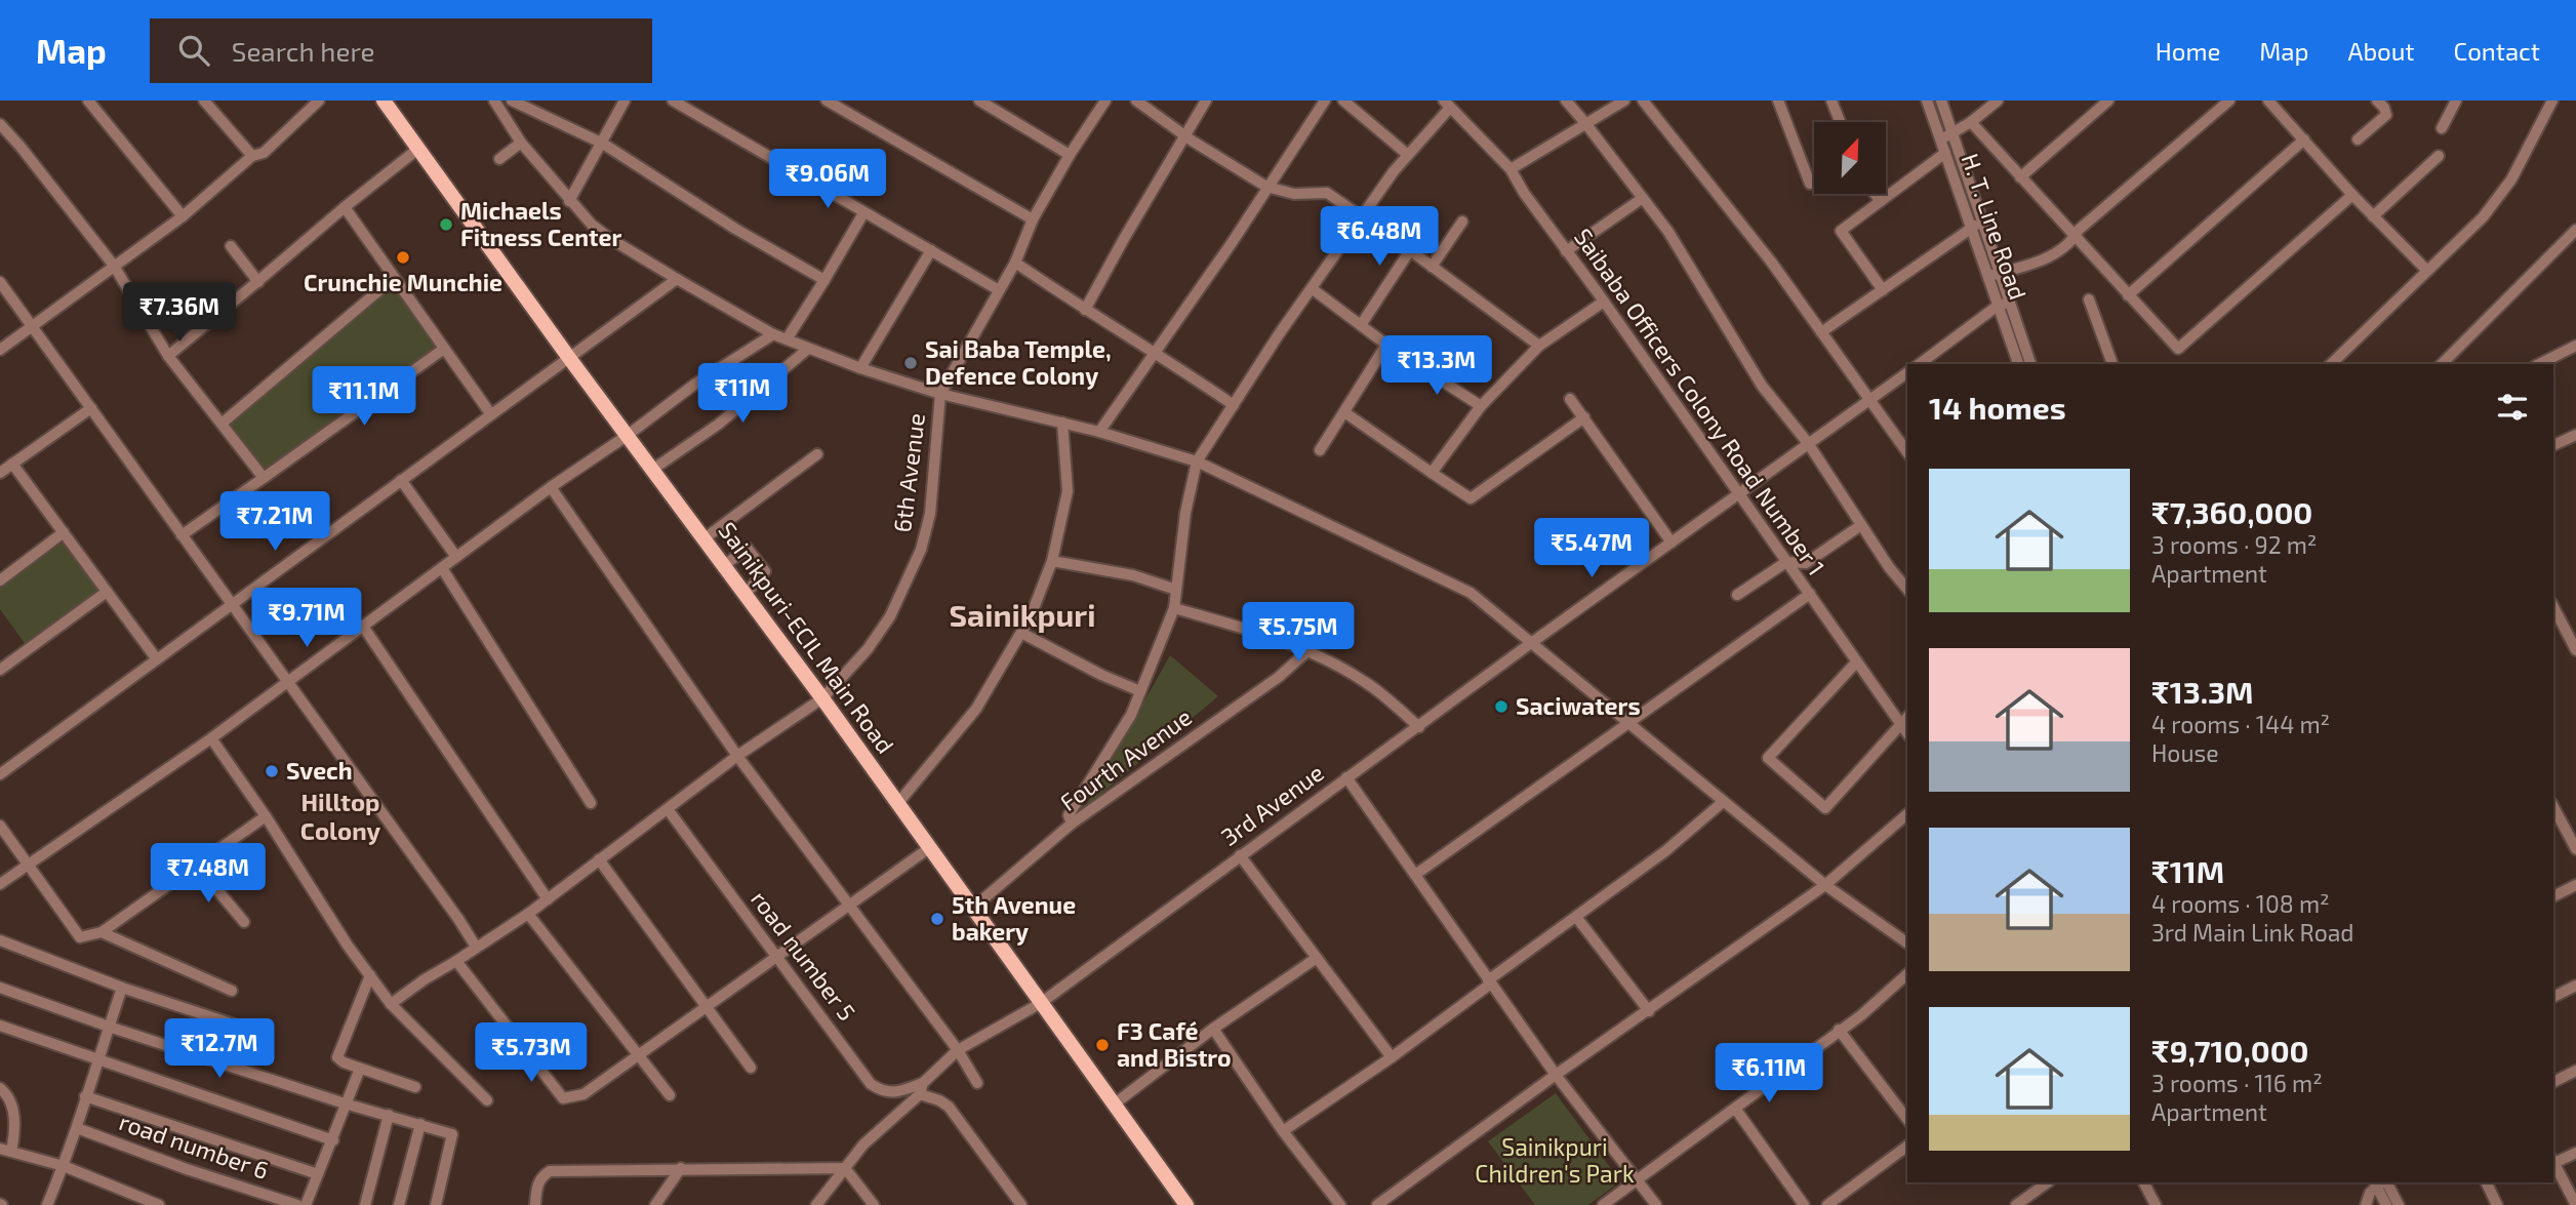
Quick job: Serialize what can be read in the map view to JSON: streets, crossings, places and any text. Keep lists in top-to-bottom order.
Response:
{
  "streets": {
    "main road": ["Sainikpuri-ECIL Main Road"],
    "street": [
      "H. T. Line Road",
      "Saibaba Officers Colony Road Number 1",
      "6th Avenue",
      "Fourth Avenue",
      "3rd Avenue",
      "road number 5",
      "road number 6"
    ]
  },
  "crossings": [
    ["Saibaba Officers Colony Road Number 1", "3rd Avenue"],
    ["6th Avenue", "Sainikpuri-ECIL Main Road"],
    ["6th Avenue", "road number 5"],
    ["Sainikpuri-ECIL Main Road", "Fourth Avenue"],
    ["Sainikpuri-ECIL Main Road", "3rd Avenue"],
    ["3rd Avenue", "road number 5"]
  ],
  "districts": ["Sainikpuri", "Hilltop Colony"],
  "parks": ["Sainikpuri Children's Park"],
  "places": [
    "Michaels Fitness Center",
    "Crunchie Munchie",
    "Sai Baba Temple, Defence Colony",
    "Saciwaters",
    "Svech",
    "5th Avenue bakery",
    "F3 Café and Bistro"
  ],
  "north": "top right",
  "page": {
    "header": "Map",
    "search": "Search here",
    "nav": [
      "Home",
      "Map",
      "About",
      "Contact"
    ],
    "price": [
      "₹9.06M",
      "₹6.48M",
      "₹7.36M",
      "₹13.3M",
      "₹11M",
      "₹11.1M",
      "₹7.21M",
      "₹5.47M",
      "₹9.71M",
      "₹5.75M",
      "₹7.48M",
      "₹12.7M",
      "₹5.73M",
      "₹6.11M"
    ],
    "heading": "14 homes",
    "list": [
      {
        "name": "₹7,360,000",
        "note": "3 rooms · 92 m² · Apartment"
      },
      {
        "name": "₹13.3M",
        "note": "4 rooms · 144 m² · House"
      },
      {
        "name": "₹11M",
        "note": "4 rooms · 108 m² · 3rd Main Link Road"
      },
      {
        "name": "₹9,710,000",
        "note": "3 rooms · 116 m² · Apartment"
      }
    ]
  }
}
